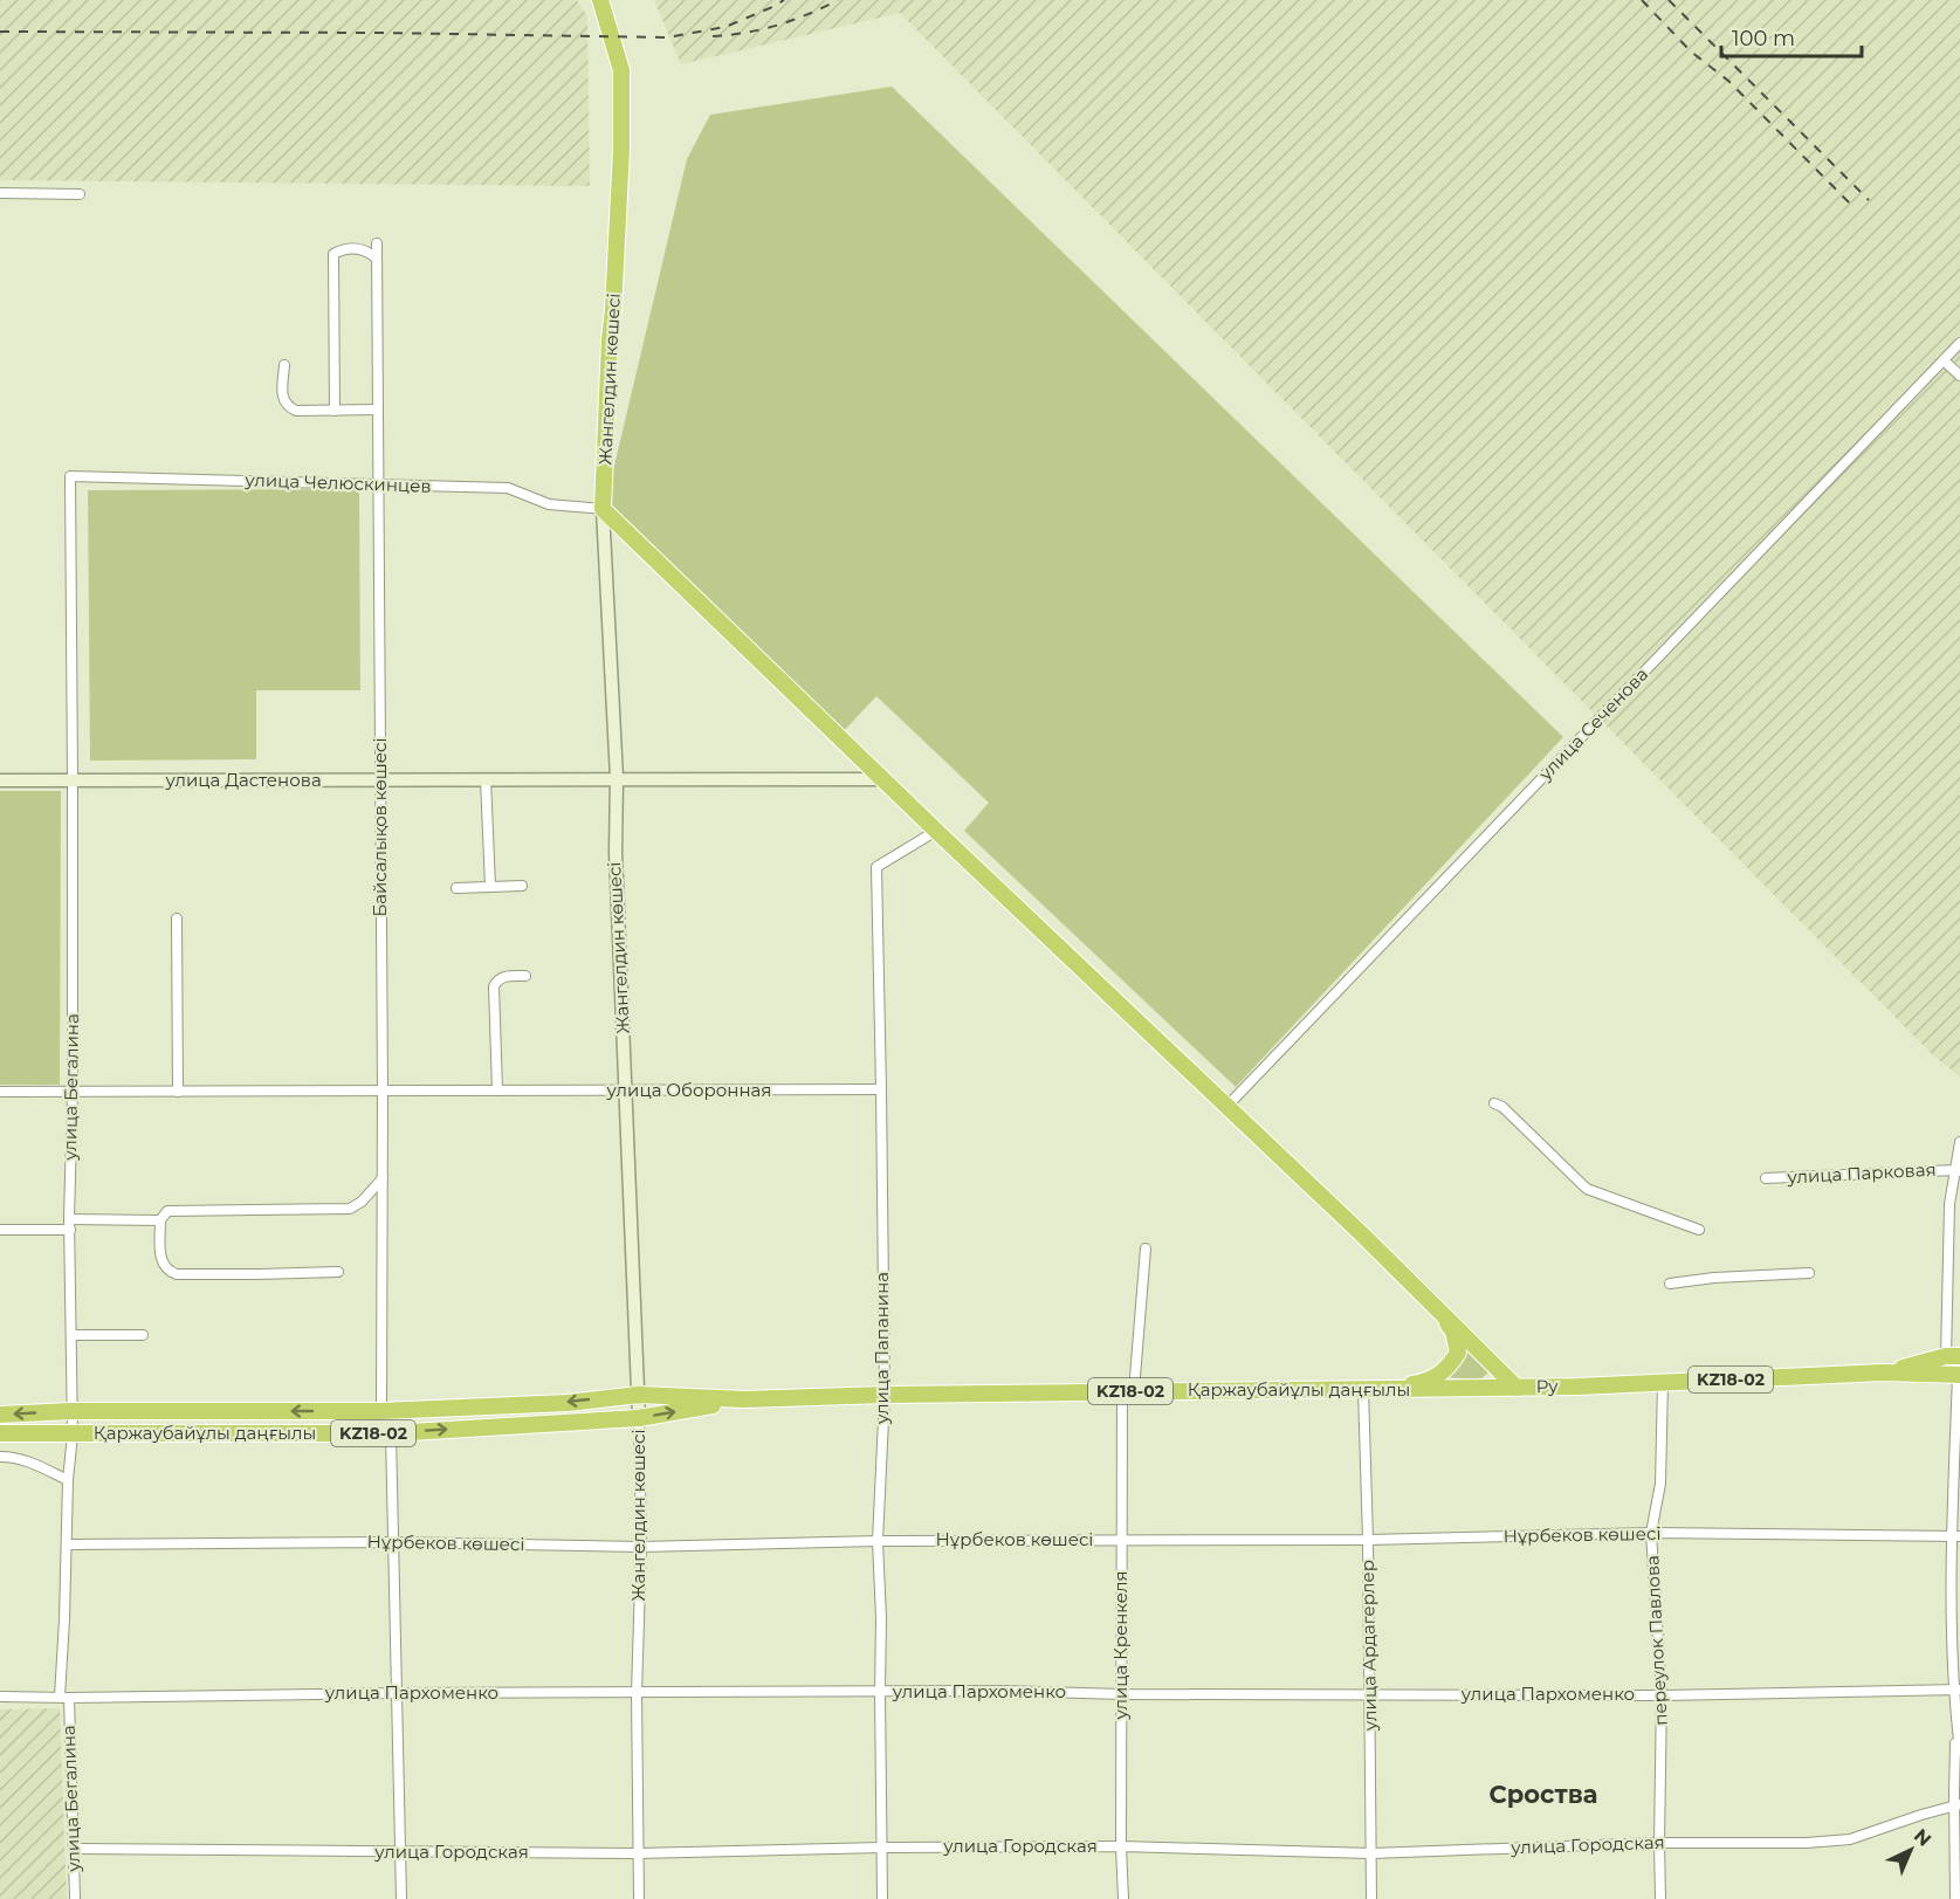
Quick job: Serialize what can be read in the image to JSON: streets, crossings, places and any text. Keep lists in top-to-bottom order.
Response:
{
  "streets": {
    "highway": [
      "Жангелдин көшесі",
      "KZ18-02",
      "Ру",
      "Қаржаубайұлы даңғылы"
    ],
    "street": [
      "улица Челюскинцев",
      "улица Сеченова",
      "улица Дастенова",
      "Байсалықов көшесі",
      "улица Бегалина",
      "улица Оборонная",
      "улица Парковая",
      "улица Папанина",
      "Нұрбеков көшесі",
      "переулок Павлова",
      "улица Кренкеля",
      "улица Ардагерлер",
      "улица Пархоменко",
      "улица Городская"
    ]
  },
  "crossings": [
    ["Жангелдин көшесі", "улица Челюскинцев"],
    ["Жангелдин көшесі", "улица Дастенова"],
    ["Жангелдин көшесі", "улица Оборонная"],
    ["Жангелдин көшесі", "Қаржаубайұлы даңғылы"],
    ["Жангелдин көшесі", "Нұрбеков көшесі"],
    ["Жангелдин көшесі", "улица Пархоменко"],
    ["Жангелдин көшесі", "улица Городская"],
    ["улица Челюскинцев", "Байсалықов көшесі"],
    ["улица Челюскинцев", "улица Бегалина"],
    ["улица Дастенова", "Байсалықов көшесі"],
    ["улица Дастенова", "улица Бегалина"],
    ["Байсалықов көшесі", "улица Оборонная"],
    ["Байсалықов көшесі", "Қаржаубайұлы даңғылы"],
    ["улица Бегалина", "улица Оборонная"],
    ["улица Бегалина", "Қаржаубайұлы даңғылы"],
    ["улица Бегалина", "Нұрбеков көшесі"],
    ["улица Бегалина", "улица Пархоменко"],
    ["улица Бегалина", "улица Городская"],
    ["улица Оборонная", "улица Папанина"],
    ["улица Папанина", "Қаржаубайұлы даңғылы"],
    ["улица Папанина", "Нұрбеков көшесі"],
    ["улица Папанина", "улица Пархоменко"],
    ["улица Папанина", "улица Городская"],
    ["KZ18-02", "Ру"],
    ["KZ18-02", "переулок Павлова"],
    ["Ру", "Қаржаубайұлы даңғылы"],
    ["Қаржаубайұлы даңғылы", "улица Кренкеля"],
    ["Қаржаубайұлы даңғылы", "улица Ардагерлер"],
    ["Нұрбеков көшесі", "переулок Павлова"],
    ["Нұрбеков көшесі", "улица Кренкеля"],
    ["Нұрбеков көшесі", "улица Ардагерлер"],
    ["переулок Павлова", "улица Пархоменко"],
    ["переулок Павлова", "улица Городская"],
    ["улица Кренкеля", "улица Пархоменко"],
    ["улица Кренкеля", "улица Городская"],
    ["улица Ардагерлер", "улица Пархоменко"],
    ["улица Ардагерлер", "улица Городская"]
  ],
  "districts": ["Сроства"],
  "scale_bar": "100 m",
  "north": "top right"
}
